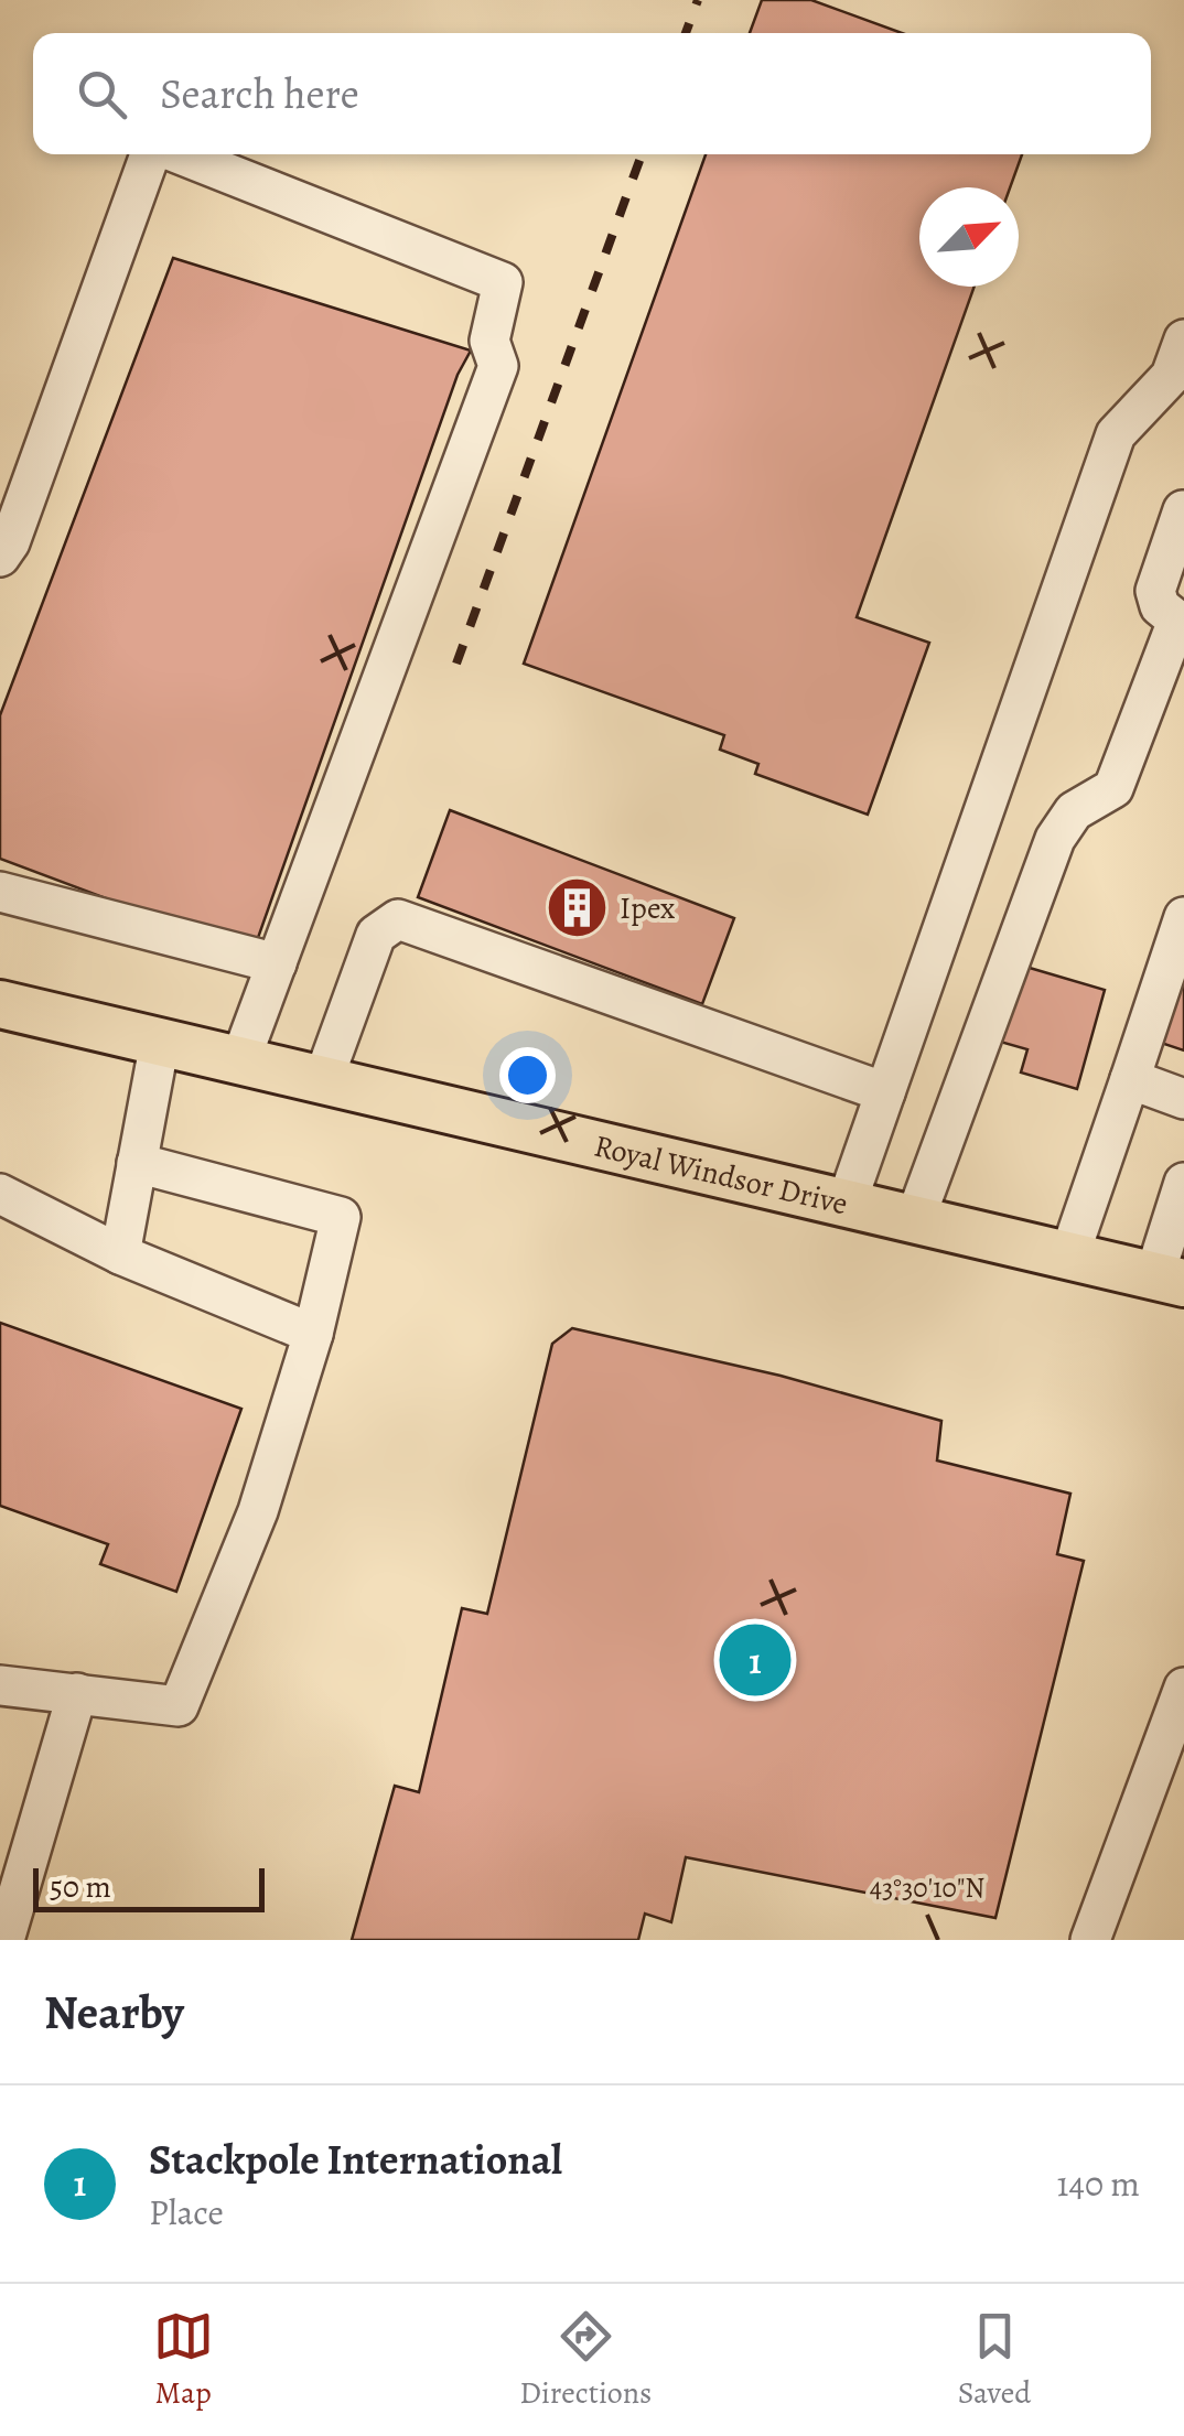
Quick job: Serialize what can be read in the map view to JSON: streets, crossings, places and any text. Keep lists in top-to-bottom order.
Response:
{
  "streets": {
    "main road": ["Royal Windsor Drive"]
  },
  "places": {
    "building": ["Ipex"]
  },
  "scale_bar": "50 m",
  "north": "top right",
  "page": {
    "search": "Search here",
    "pins": "1",
    "scale": "50 m",
    "heading": "Nearby",
    "list": [
      {
        "mark": "1",
        "name": "Stackpole International",
        "note": "Place",
        "value": "140 m"
      }
    ],
    "nav": ["Map", "Directions", "Saved"]
  },
  "coordinates": ["43°30'10\"N"]
}
